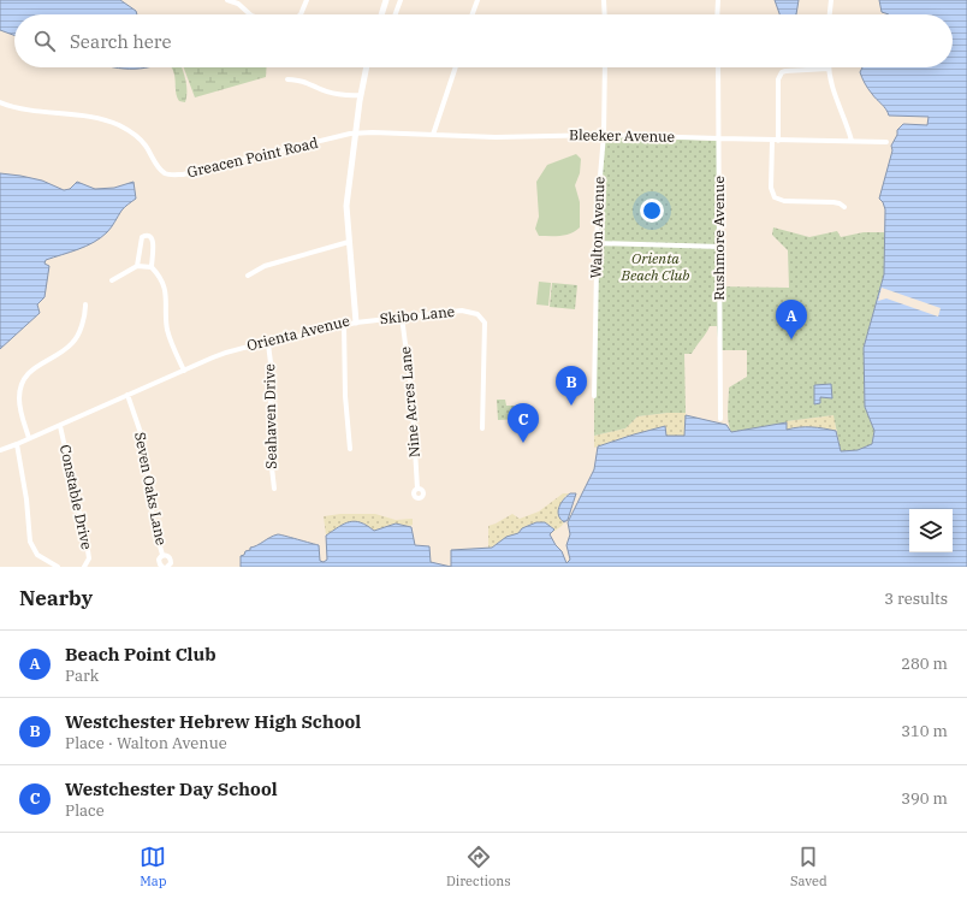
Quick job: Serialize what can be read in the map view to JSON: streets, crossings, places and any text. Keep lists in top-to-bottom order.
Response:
{
  "streets": {
    "street": [
      "Bleeker Avenue",
      "Greacen Point Road",
      "Walton Avenue",
      "Rushmore Avenue",
      "Skibo Lane",
      "Orienta Avenue",
      "Nine Acres Lane",
      "Seahaven Drive",
      "Seven Oaks Lane",
      "Constable Drive"
    ]
  },
  "crossings": [
    ["Bleeker Avenue", "Greacen Point Road"],
    ["Bleeker Avenue", "Walton Avenue"],
    ["Bleeker Avenue", "Rushmore Avenue"],
    ["Bleeker Avenue", "Orienta Avenue"],
    ["Greacen Point Road", "Orienta Avenue"],
    ["Skibo Lane", "Orienta Avenue"],
    ["Skibo Lane", "Nine Acres Lane"],
    ["Orienta Avenue", "Seahaven Drive"],
    ["Orienta Avenue", "Seven Oaks Lane"],
    ["Orienta Avenue", "Constable Drive"]
  ],
  "parks": ["Orienta Beach Club"],
  "page": {
    "search": "Search here",
    "pins": ["A", "B", "C"],
    "heading": ["Nearby", "3 results"],
    "list": [
      {
        "mark": "A",
        "name": "Beach Point Club",
        "note": "Park",
        "value": "280 m"
      },
      {
        "mark": "B",
        "name": "Westchester Hebrew High School",
        "note": "Place · Walton Avenue",
        "value": "310 m"
      },
      {
        "mark": "C",
        "name": "Westchester Day School",
        "note": "Place",
        "value": "390 m"
      }
    ],
    "nav": ["Map", "Directions", "Saved"]
  }
}
